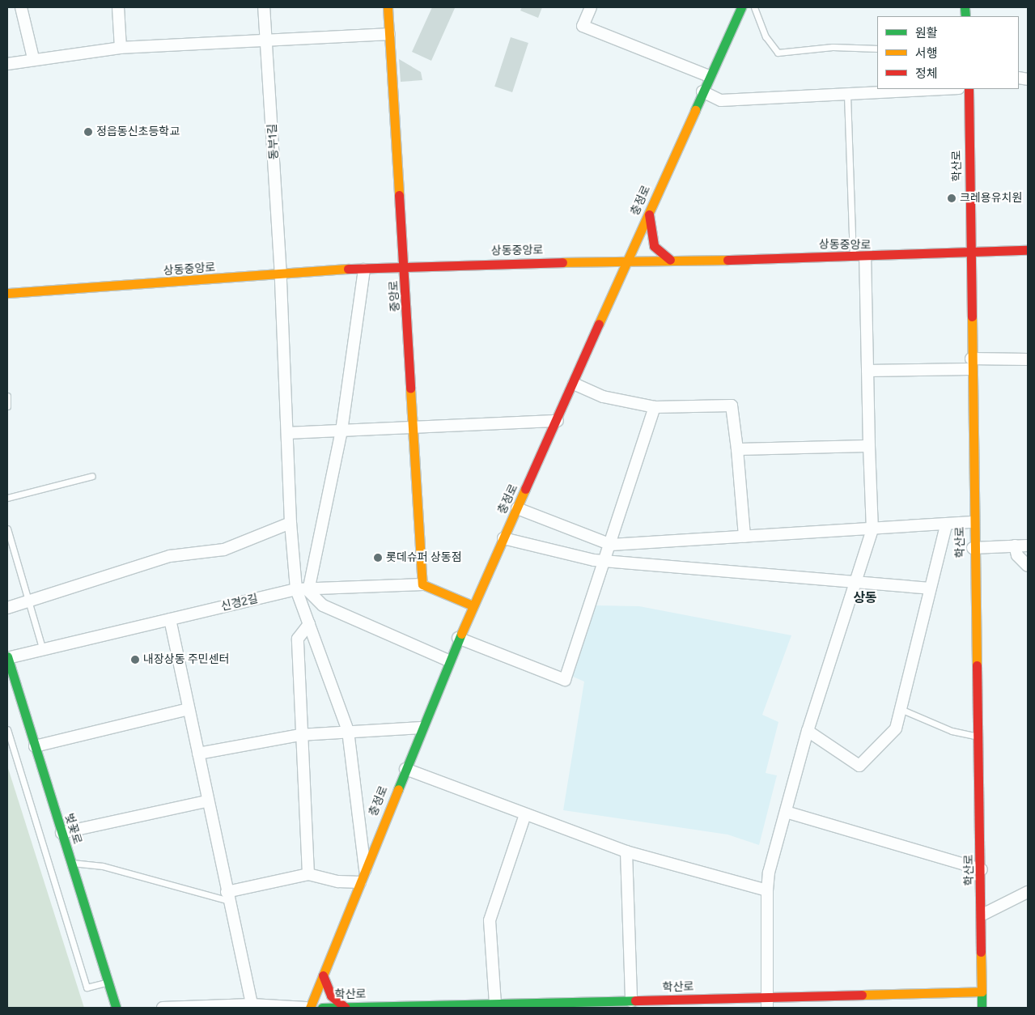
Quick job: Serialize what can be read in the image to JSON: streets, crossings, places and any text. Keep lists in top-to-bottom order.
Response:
{
  "streets": {
    "street": [
      "동부1길",
      "학산로",
      "충정로",
      "상동중앙로",
      "중앙로",
      "신경2길",
      "벚꽃로"
    ]
  },
  "crossings": [
    ["동부1길", "충정로"],
    ["동부1길", "상동중앙로"],
    ["동부1길", "신경2길"],
    ["학산로", "상동중앙로"],
    ["충정로", "상동중앙로"],
    ["충정로", "신경2길"],
    ["상동중앙로", "중앙로"],
    ["중앙로", "신경2길"],
    ["신경2길", "벚꽃로"]
  ],
  "districts": ["상동"],
  "places": [
    "정읍동신초등학교",
    "크레용유치원",
    "롯데슈퍼 상동점",
    "내장상동 주민센터"
  ],
  "legend": ["원활", "서행", "정체"]
}
